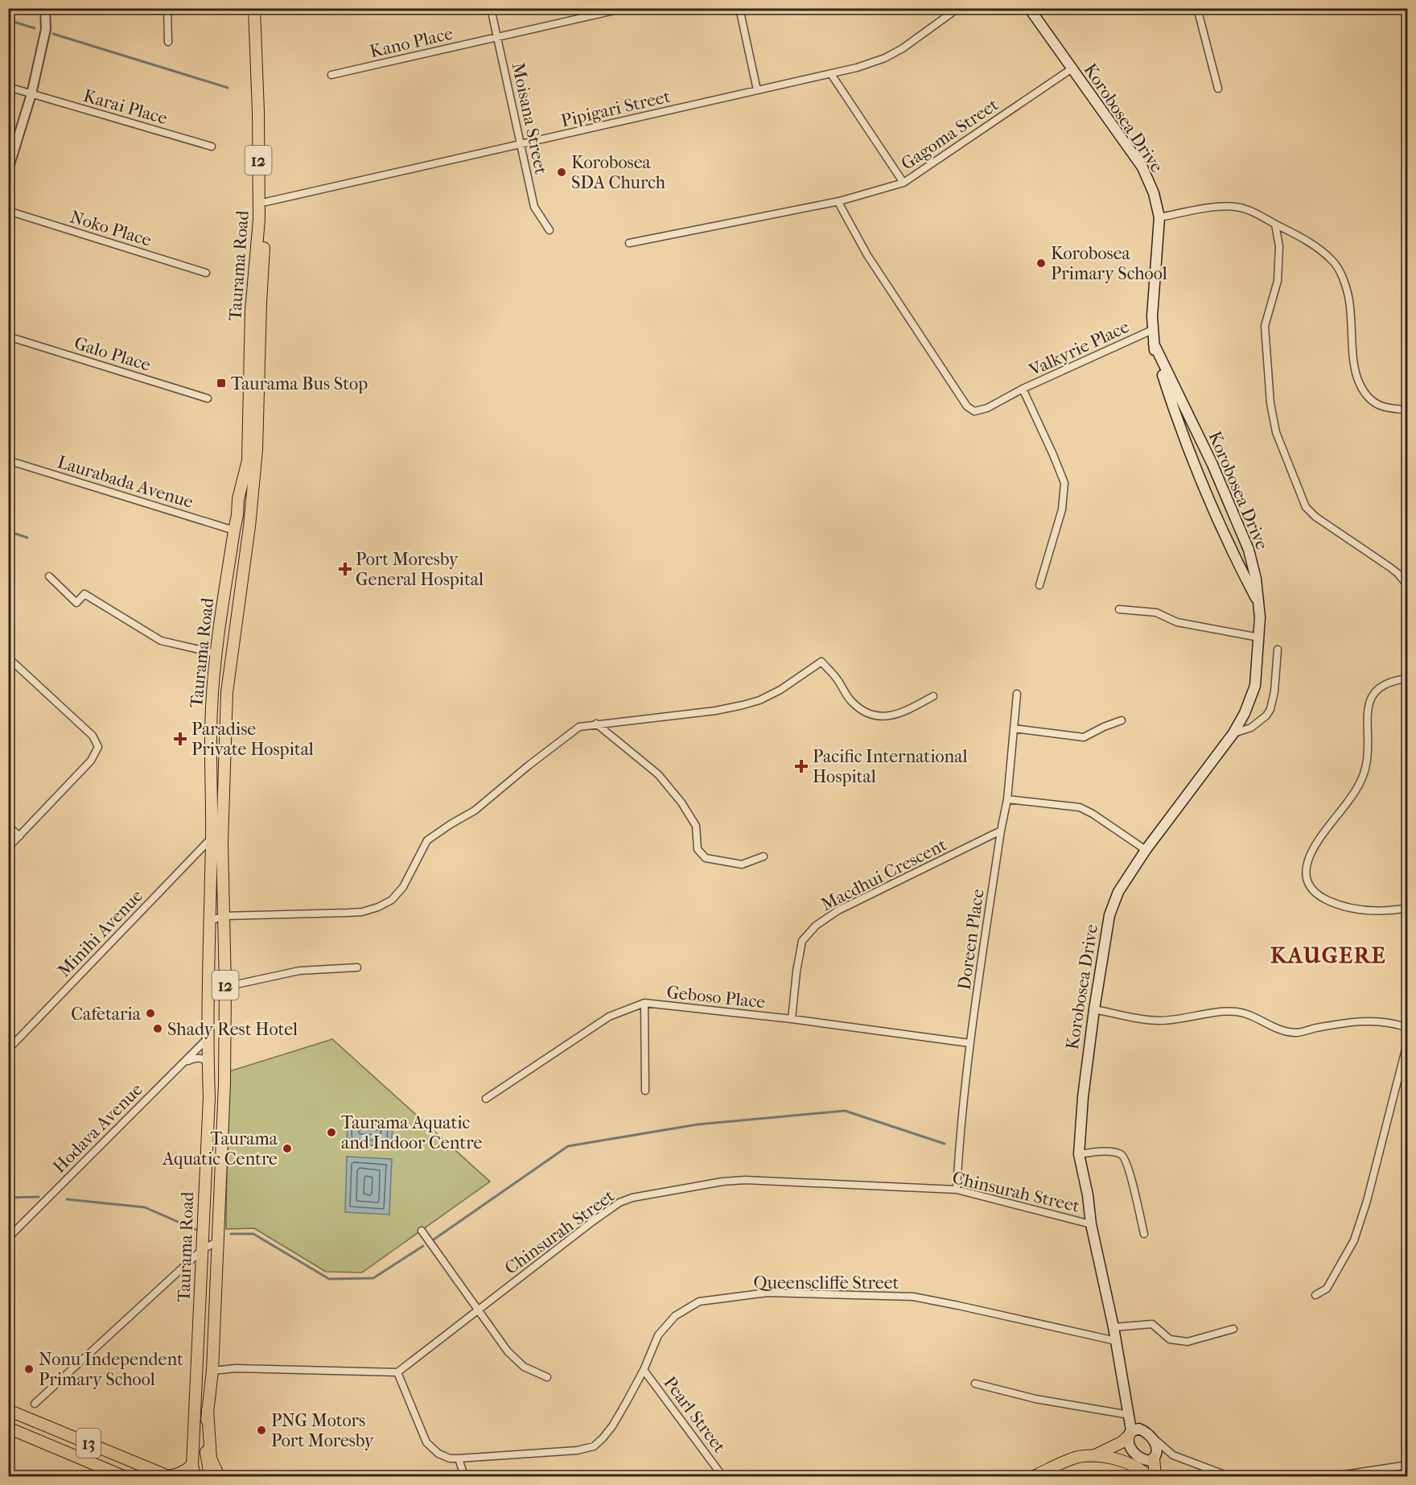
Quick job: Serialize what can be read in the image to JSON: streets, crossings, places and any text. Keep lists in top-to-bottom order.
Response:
{
  "streets": {
    "main road": [
      "Korobosea Drive",
      "12",
      "Taurama Road",
      "13"
    ],
    "street": [
      "Kano Place",
      "Karai Place",
      "Pipigari Street",
      "Moisana Street",
      "Gagoma Street",
      "Noko Place",
      "Valkyrie Place",
      "Galo Place",
      "Laurabada Avenue",
      "Macdhui Crescent",
      "Minihi Avenue",
      "Doreen Place",
      "Geboso Place",
      "Hodava Avenue",
      "Chinsurah Street",
      "Queenscliffe Street",
      "Pearl Street"
    ]
  },
  "crossings": [
    ["Kano Place", "Moisana Street"],
    ["Pipigari Street", "Moisana Street"],
    ["Pipigari Street", "Gagoma Street"],
    ["Pipigari Street", "Taurama Road"],
    ["Korobosea Drive", "Gagoma Street"],
    ["Korobosea Drive", "Valkyrie Place"],
    ["Korobosea Drive", "Chinsurah Street"],
    ["Korobosea Drive", "Queenscliffe Street"],
    ["Taurama Road", "Laurabada Avenue"],
    ["Taurama Road", "Minihi Avenue"],
    ["Taurama Road", "Hodava Avenue"],
    ["Macdhui Crescent", "Doreen Place"],
    ["Macdhui Crescent", "Geboso Place"],
    ["Doreen Place", "Geboso Place"],
    ["Doreen Place", "Chinsurah Street"],
    ["Chinsurah Street", "Queenscliffe Street"],
    ["Queenscliffe Street", "Pearl Street"]
  ],
  "districts": ["KAUGERE"],
  "places": {
    "other": [
      "Korobosea SDA Church",
      "Korobosea Primary School",
      "Cafetaria",
      "Shady Rest Hotel",
      "Taurama Aquatic and Indoor Centre",
      "Taurama Aquatic Centre",
      "Nonu Independent Primary School",
      "PNG Motors Port Moresby"
    ],
    "transit": ["Taurama Bus Stop"],
    "health": ["Port Moresby General Hospital", "Paradise Private Hospital", "Pacific International Hospital"]
  }
}
